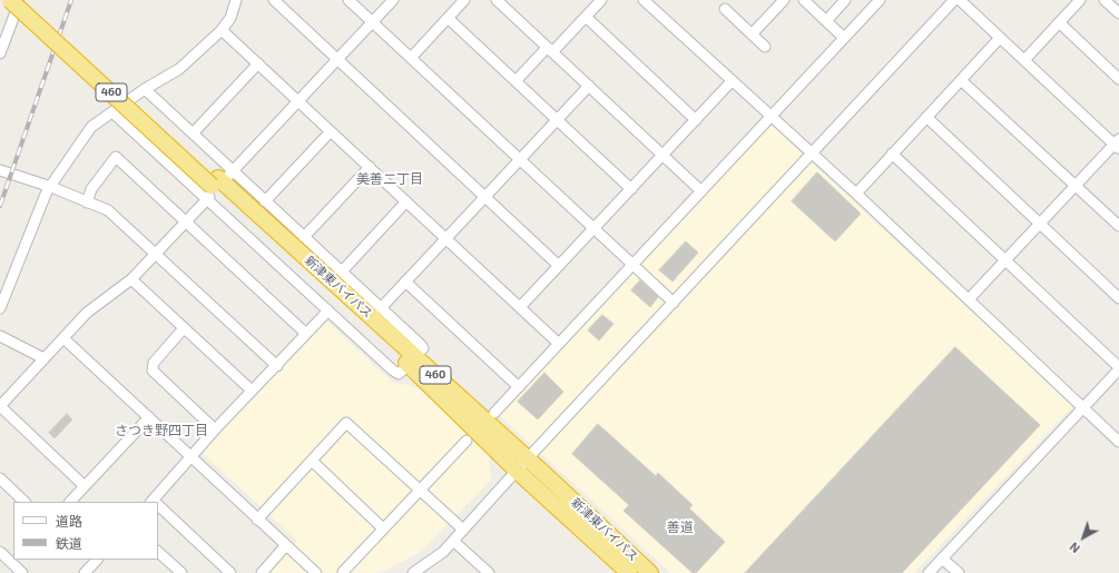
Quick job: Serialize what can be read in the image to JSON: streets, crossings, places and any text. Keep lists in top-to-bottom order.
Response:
{
  "streets": {
    "highway": ["460", "新津東バイパス"]
  },
  "districts": ["美善二丁目", "さつき野四丁目", "善道"],
  "legend": ["道路", "鉄道"],
  "north": "bottom left"
}
